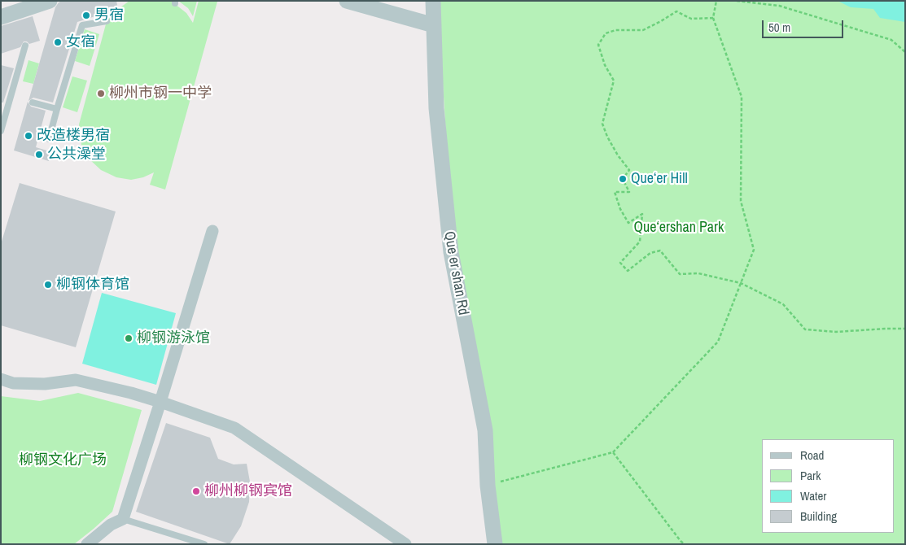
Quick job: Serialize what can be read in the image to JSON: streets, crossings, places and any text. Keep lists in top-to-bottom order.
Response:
{
  "streets": {
    "street": ["Que er shan Rd"]
  },
  "parks": ["Que‘ershan Park", "柳钢文化广场"],
  "places": [
    "男宿",
    "女宿",
    "柳州市钢一中学",
    "改造楼男宿",
    "公共澡堂",
    "Que‘er Hill",
    "柳钢体育馆",
    "柳钢游泳馆",
    "柳州柳钢宾馆"
  ],
  "legend": [
    "Road",
    "Park",
    "Water",
    "Building"
  ],
  "scale_bar": "50 m"
}
